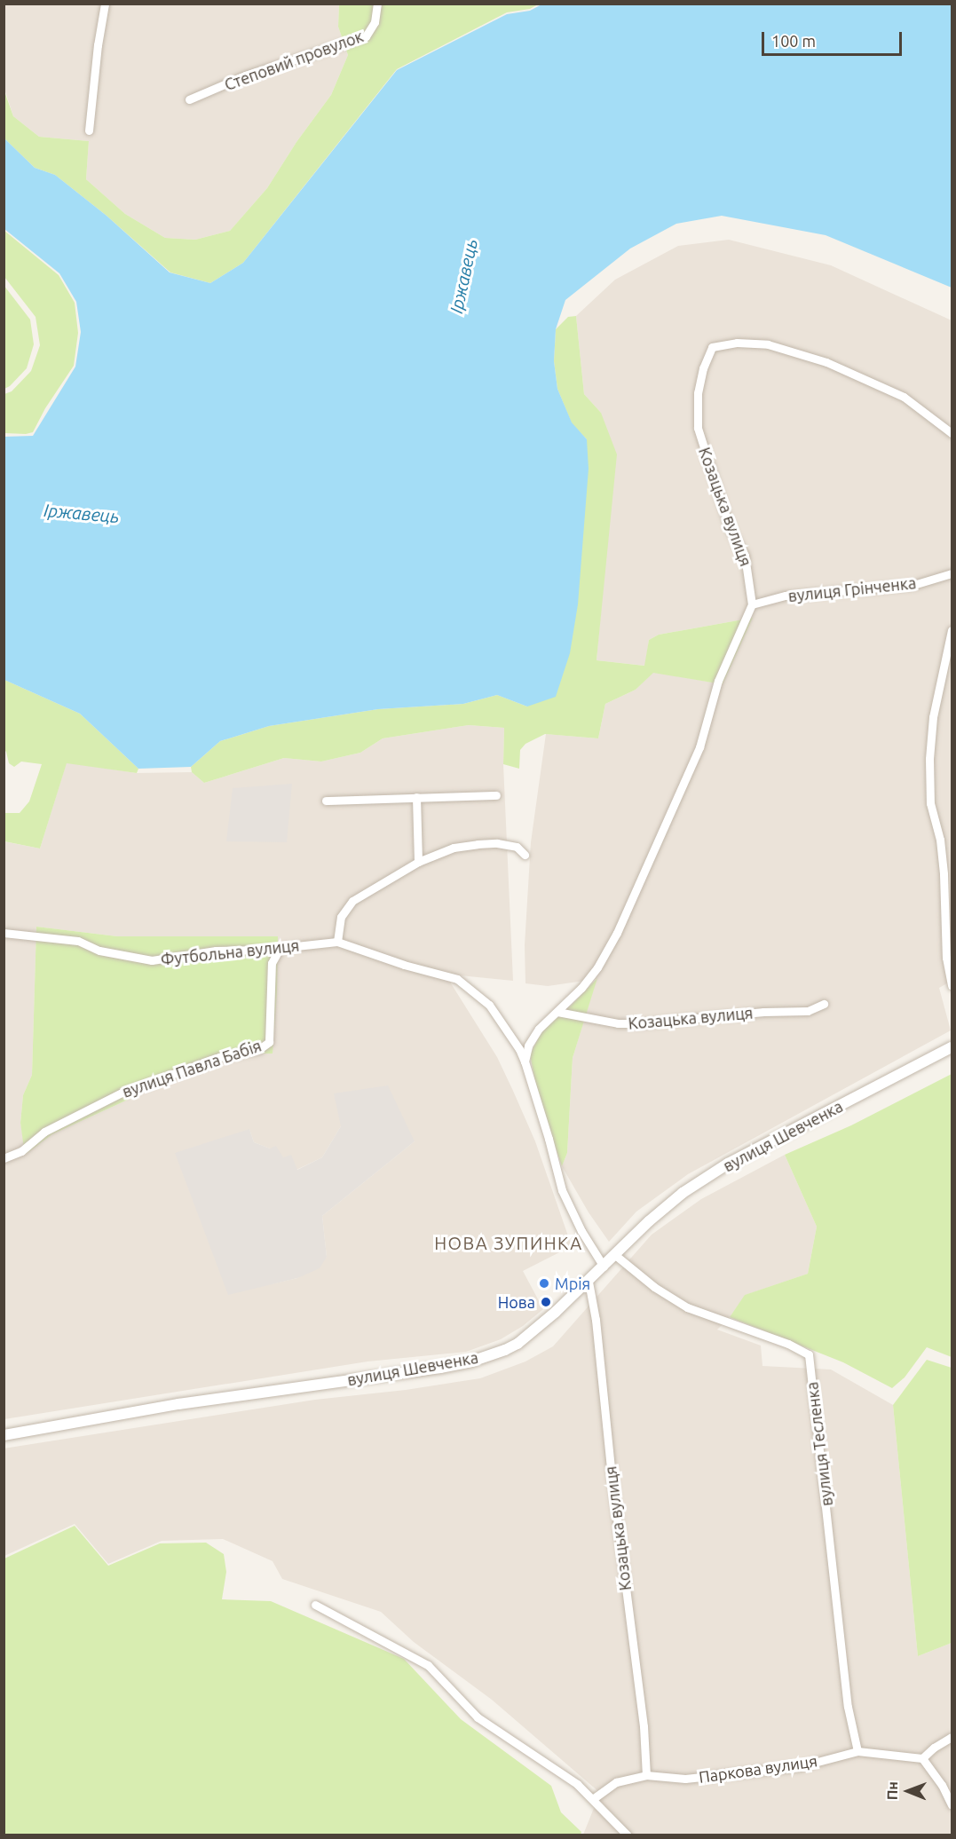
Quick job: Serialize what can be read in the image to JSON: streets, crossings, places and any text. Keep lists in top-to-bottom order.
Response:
{
  "streets": {
    "street": [
      "Степовий провулок",
      "Козацька вулиця",
      "вулиця Грінченка",
      "Футбольна вулиця",
      "вулиця Павла Бабія",
      "вулиця Шевченка",
      "вулиця Тесленка",
      "Паркова вулиця"
    ]
  },
  "crossings": [
    ["Козацька вулиця", "вулиця Грінченка"],
    ["Козацька вулиця", "вулиця Шевченка"],
    ["Козацька вулиця", "Паркова вулиця"],
    ["Футбольна вулиця", "вулиця Павла Бабія"],
    ["вулиця Шевченка", "вулиця Тесленка"],
    ["вулиця Тесленка", "Паркова вулиця"]
  ],
  "districts": ["НОВА ЗУПИНКА"],
  "water": ["Іржавець"],
  "places": ["Мрія", "Нова"],
  "scale_bar": "100 m",
  "north": "left"
}
